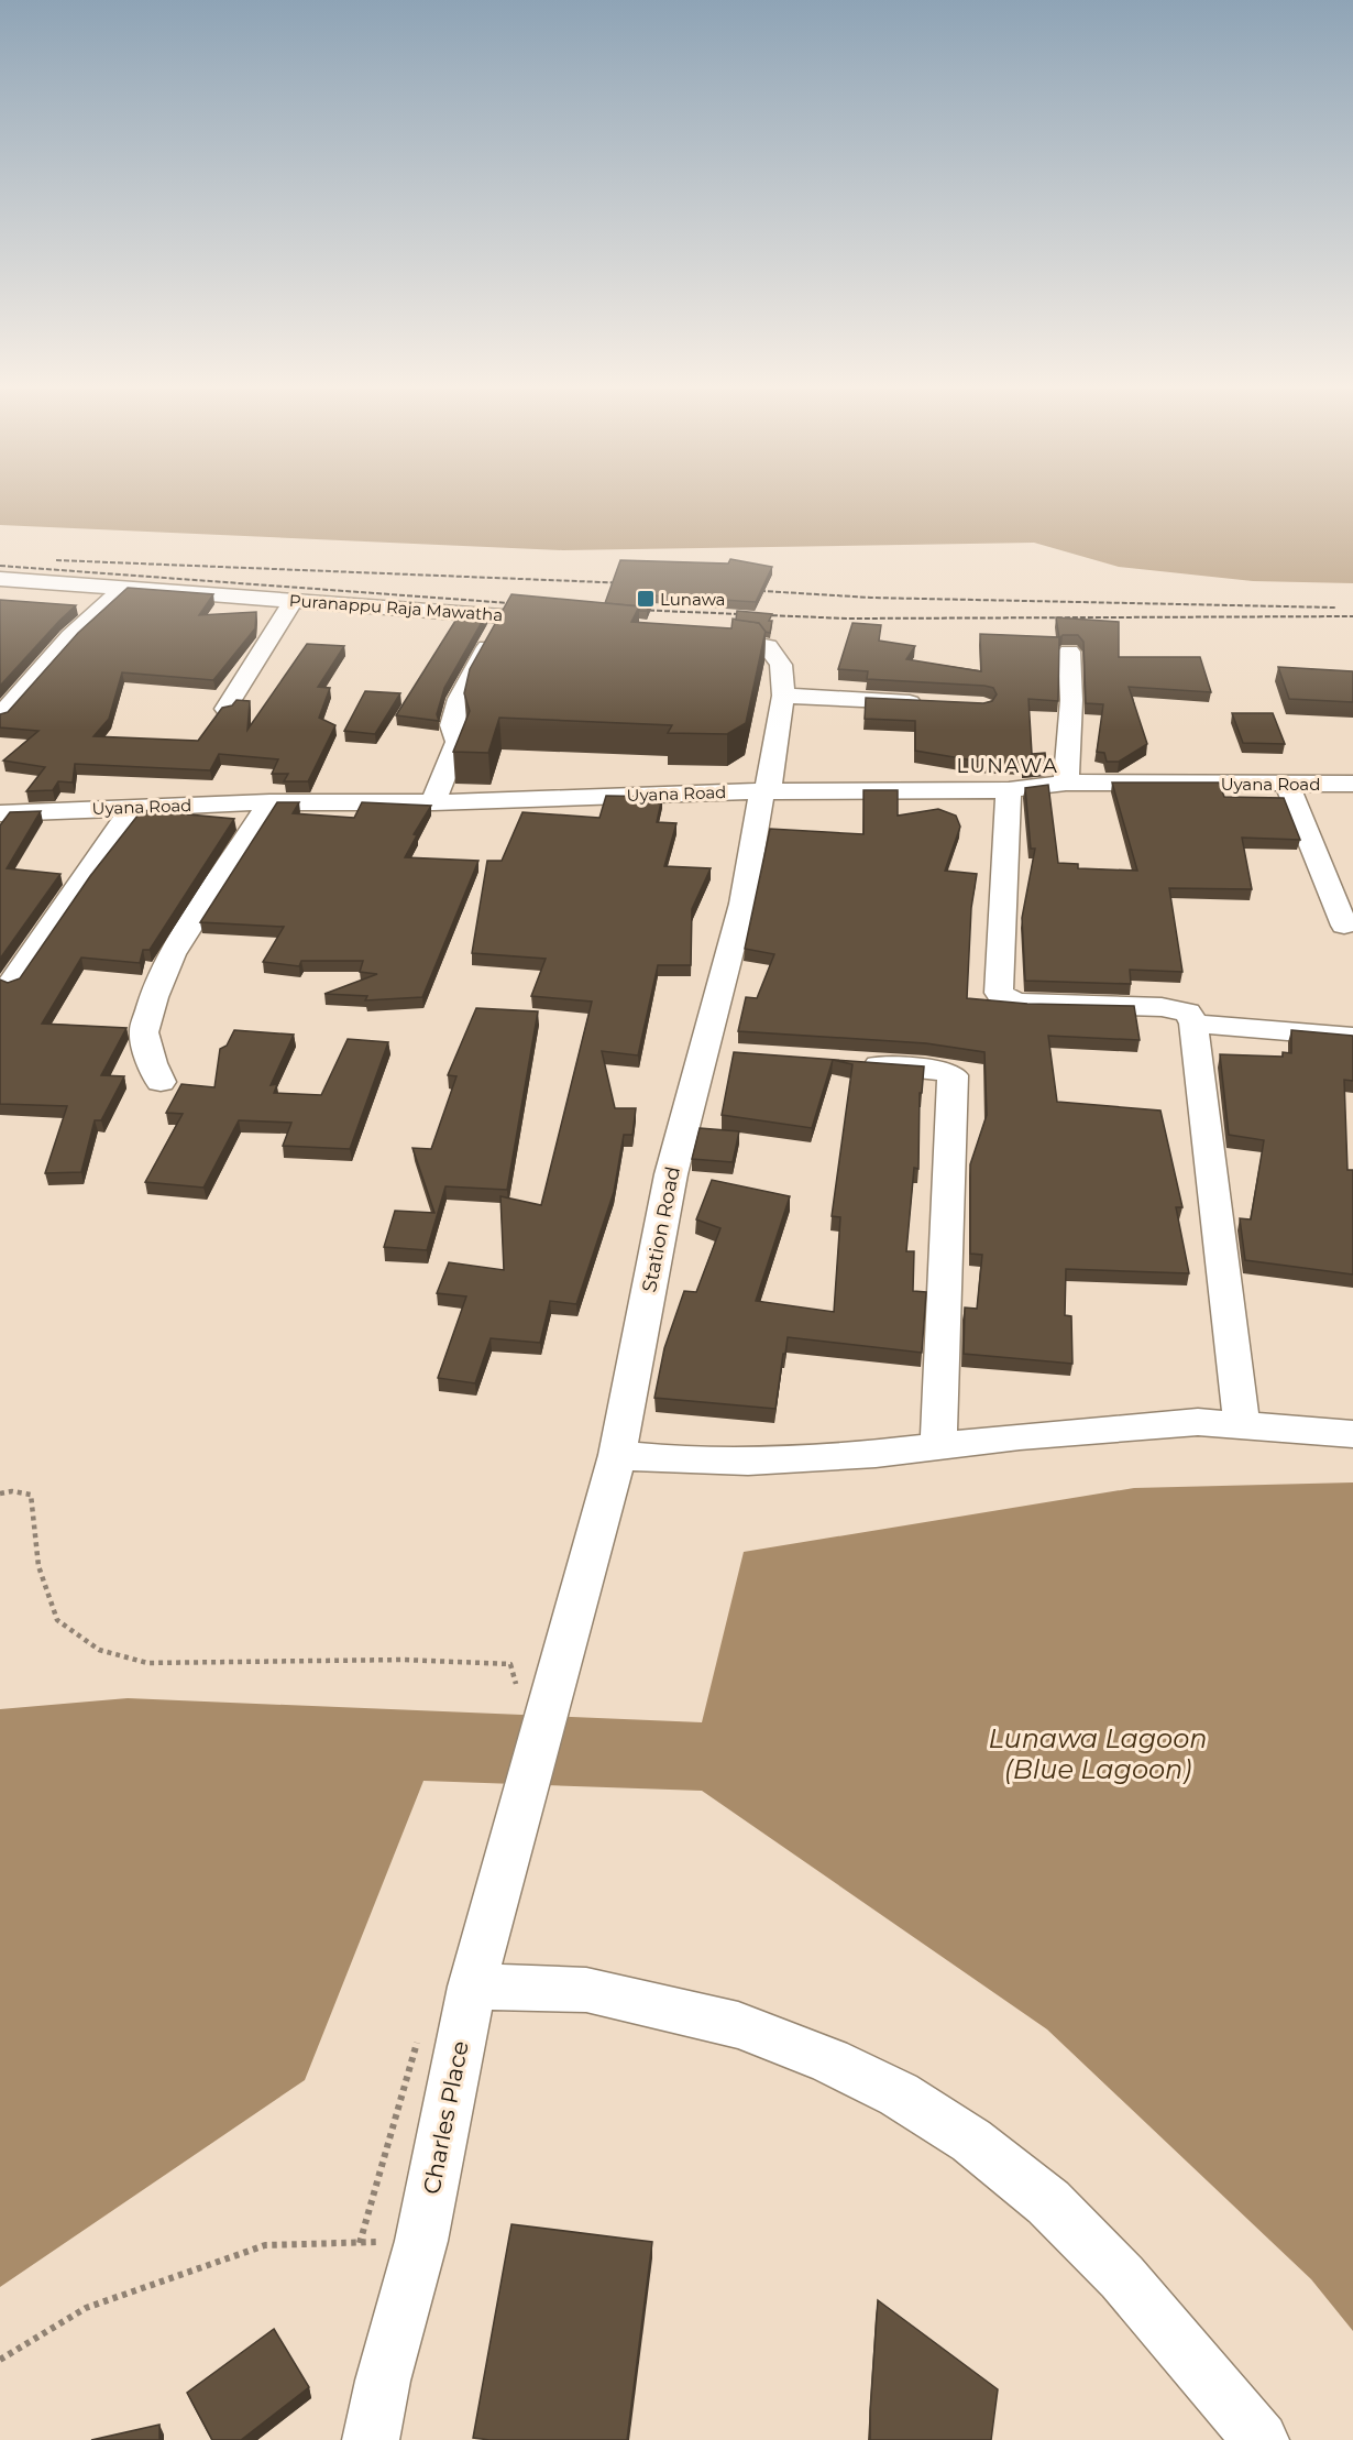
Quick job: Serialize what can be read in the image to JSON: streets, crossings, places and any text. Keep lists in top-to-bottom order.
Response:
{
  "streets": {
    "street": [
      "Puranappu Raja Mawatha",
      "Uyana Road",
      "Station Road",
      "Charles Place"
    ]
  },
  "crossings": [
    ["Uyana Road", "Station Road"],
    ["Station Road", "Charles Place"]
  ],
  "districts": ["LUNAWA"],
  "water": ["Lunawa Lagoon (Blue Lagoon)"],
  "places": {
    "transit": ["Lunawa"]
  }
}
